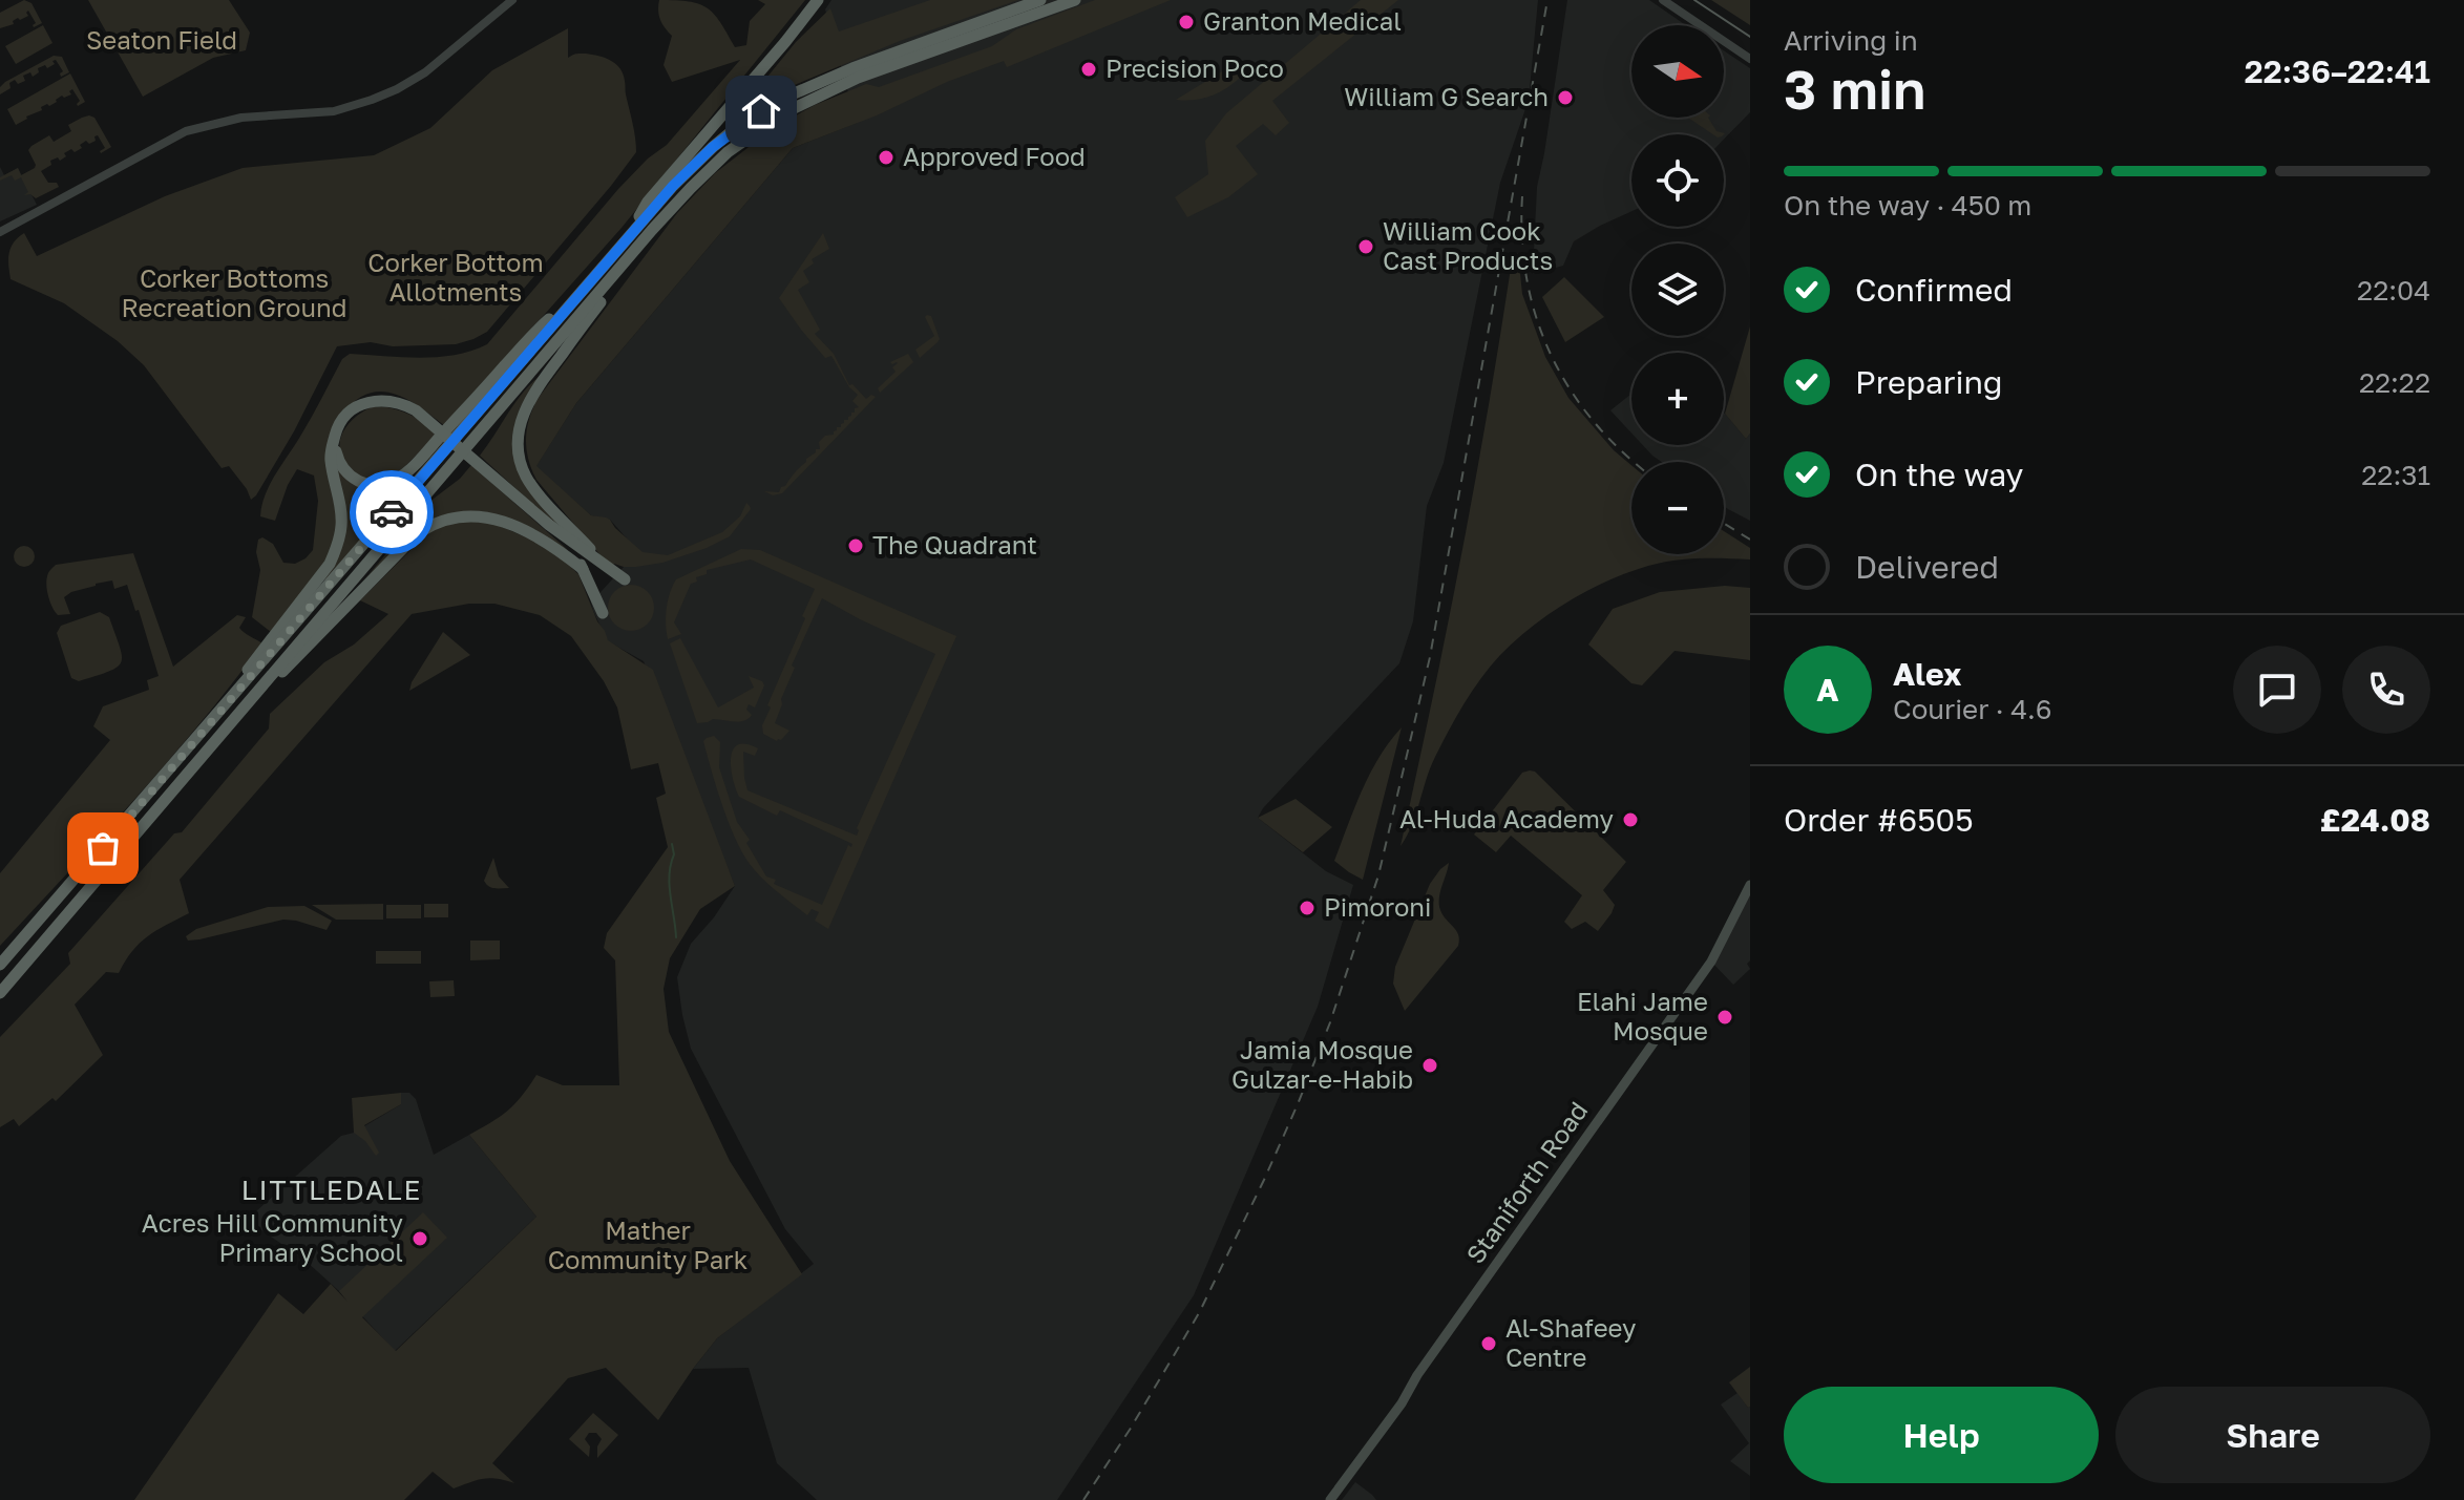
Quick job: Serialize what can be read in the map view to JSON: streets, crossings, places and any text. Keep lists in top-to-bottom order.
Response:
{
  "streets": {
    "main road": ["Staniforth Road"]
  },
  "districts": ["LITTLEDALE"],
  "parks": [
    "Seaton Field",
    "Corker Bottom Allotments",
    "Corker Bottoms Recreation Ground",
    "Mather Community Park"
  ],
  "places": [
    "Granton Medical",
    "Precision Poco",
    "William G Search",
    "Approved Food",
    "William Cook Cast Products",
    "The Quadrant",
    "Al-Huda Academy",
    "Pimoroni",
    "Elahi Jame Mosque",
    "Jamia Mosque Gulzar-e-Habib",
    "Acres Hill Community Primary School",
    "Al-Shafeey Centre"
  ],
  "north": "right",
  "page": {
    "heading": ["3 min", "Arriving in", "22:36–22:41"],
    "panel": [
      "Alex",
      "Courier · 4.6",
      "Order #6505",
      "£24.08"
    ],
    "map_buttons": ["+", "−"],
    "bar": "On the way · 450 m",
    "list": [
      ["Confirmed", "22:04"],
      ["Preparing", "22:22"],
      ["On the way", "22:31"],
      "Delivered"
    ],
    "round": "A",
    "buttons": ["Help", "Share"]
  }
}
